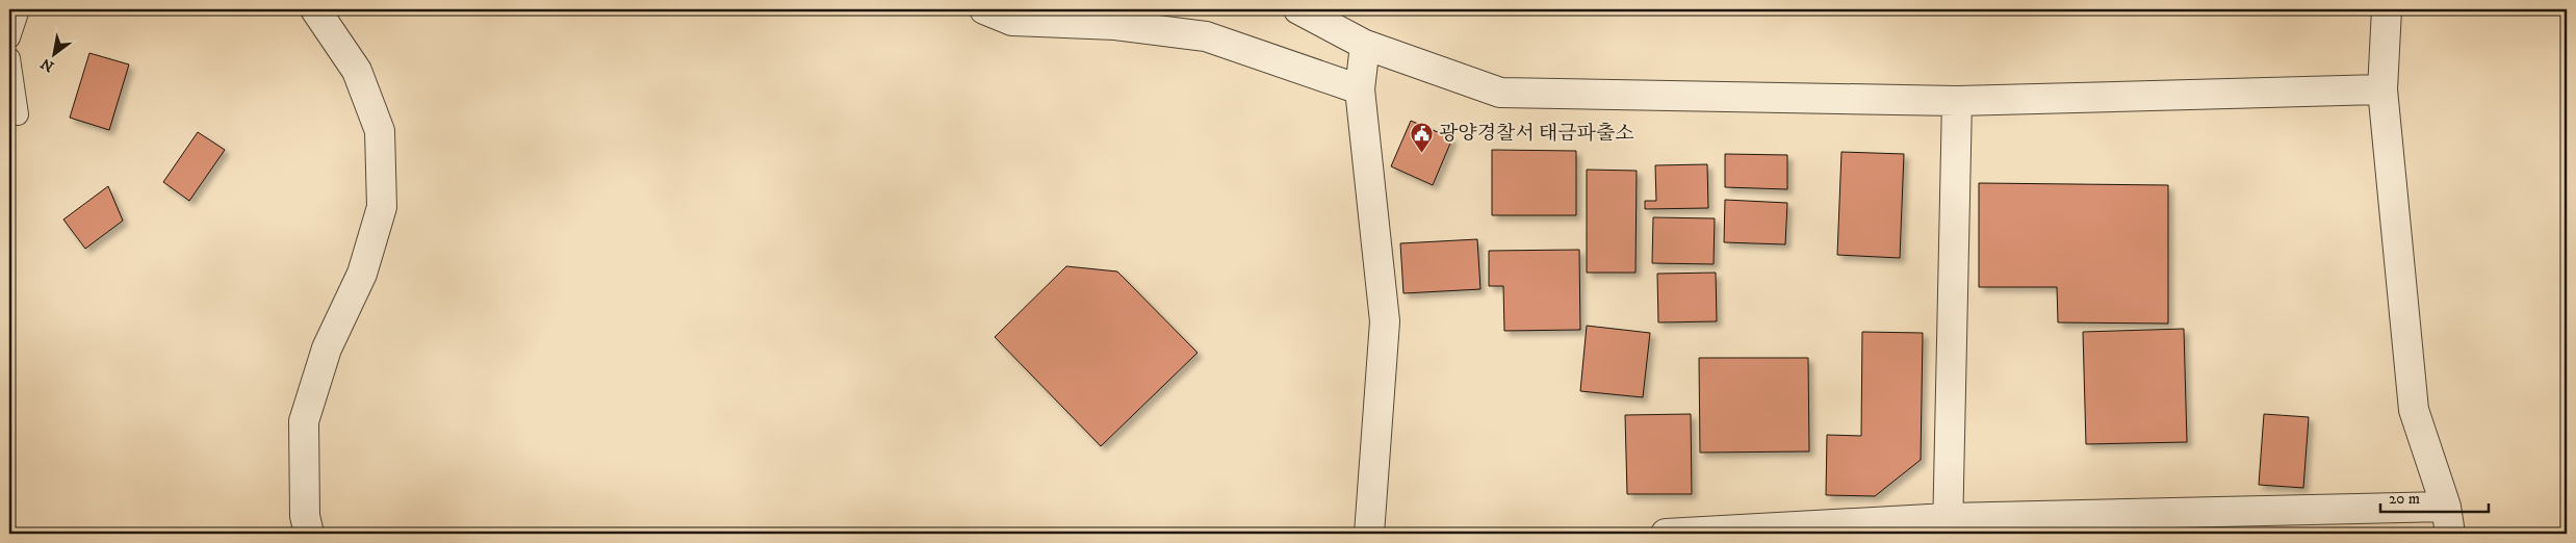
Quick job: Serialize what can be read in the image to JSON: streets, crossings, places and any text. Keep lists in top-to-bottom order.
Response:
{
  "places": {
    "public building": ["광양경찰서 태금파출소"]
  },
  "scale_bar": "20 m",
  "north": "bottom left"
}
